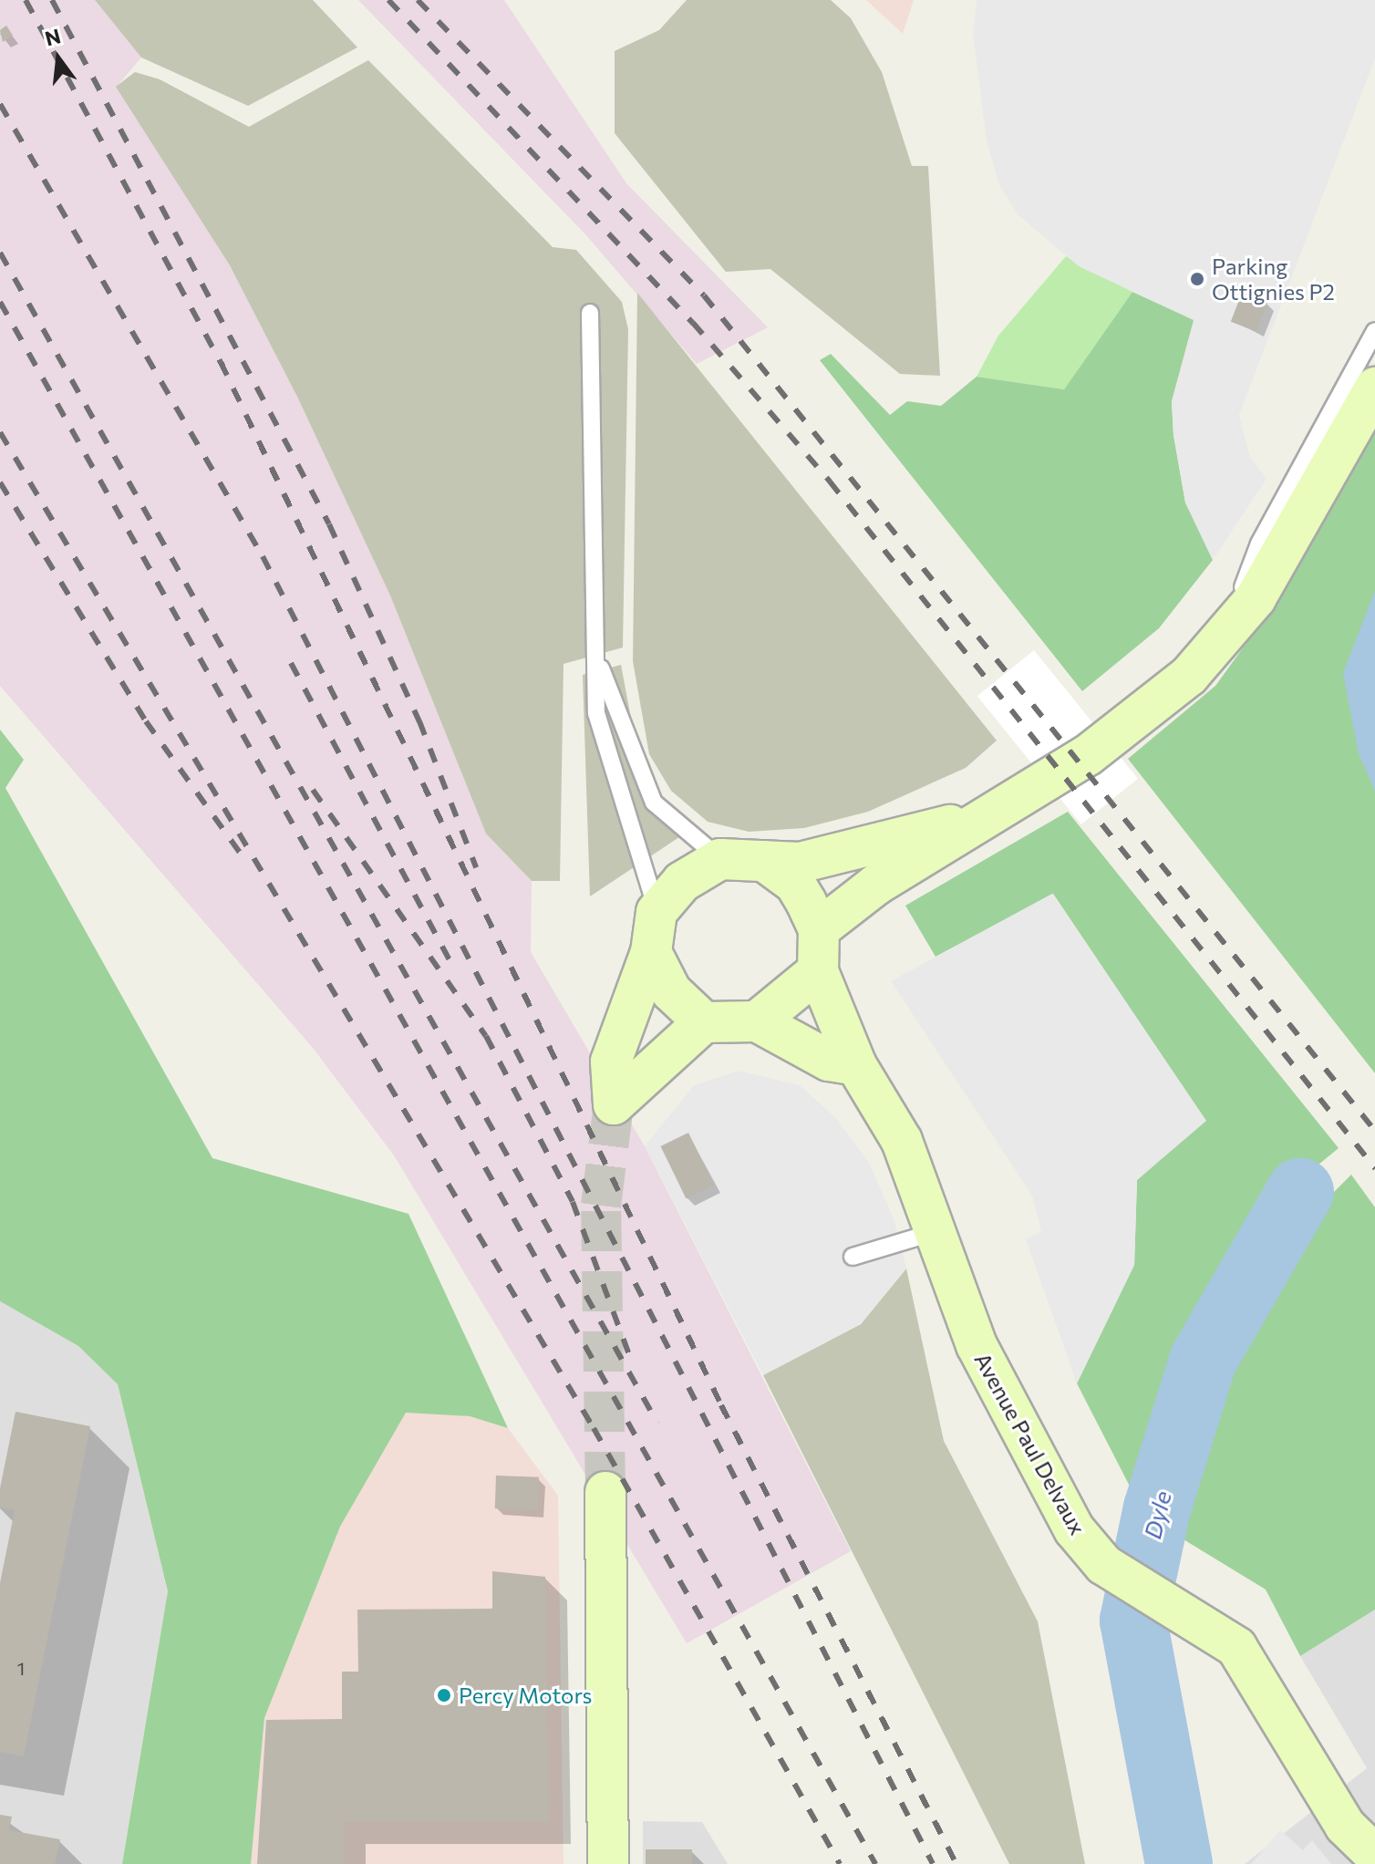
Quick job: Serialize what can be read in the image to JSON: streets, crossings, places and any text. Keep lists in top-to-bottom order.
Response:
{
  "streets": {
    "main road": ["Avenue Paul Delvaux"]
  },
  "water": ["Dyle"],
  "places": ["Parking Ottignies P2", "Percy Motors"],
  "house_numbers": ["1"],
  "north": "top"
}
